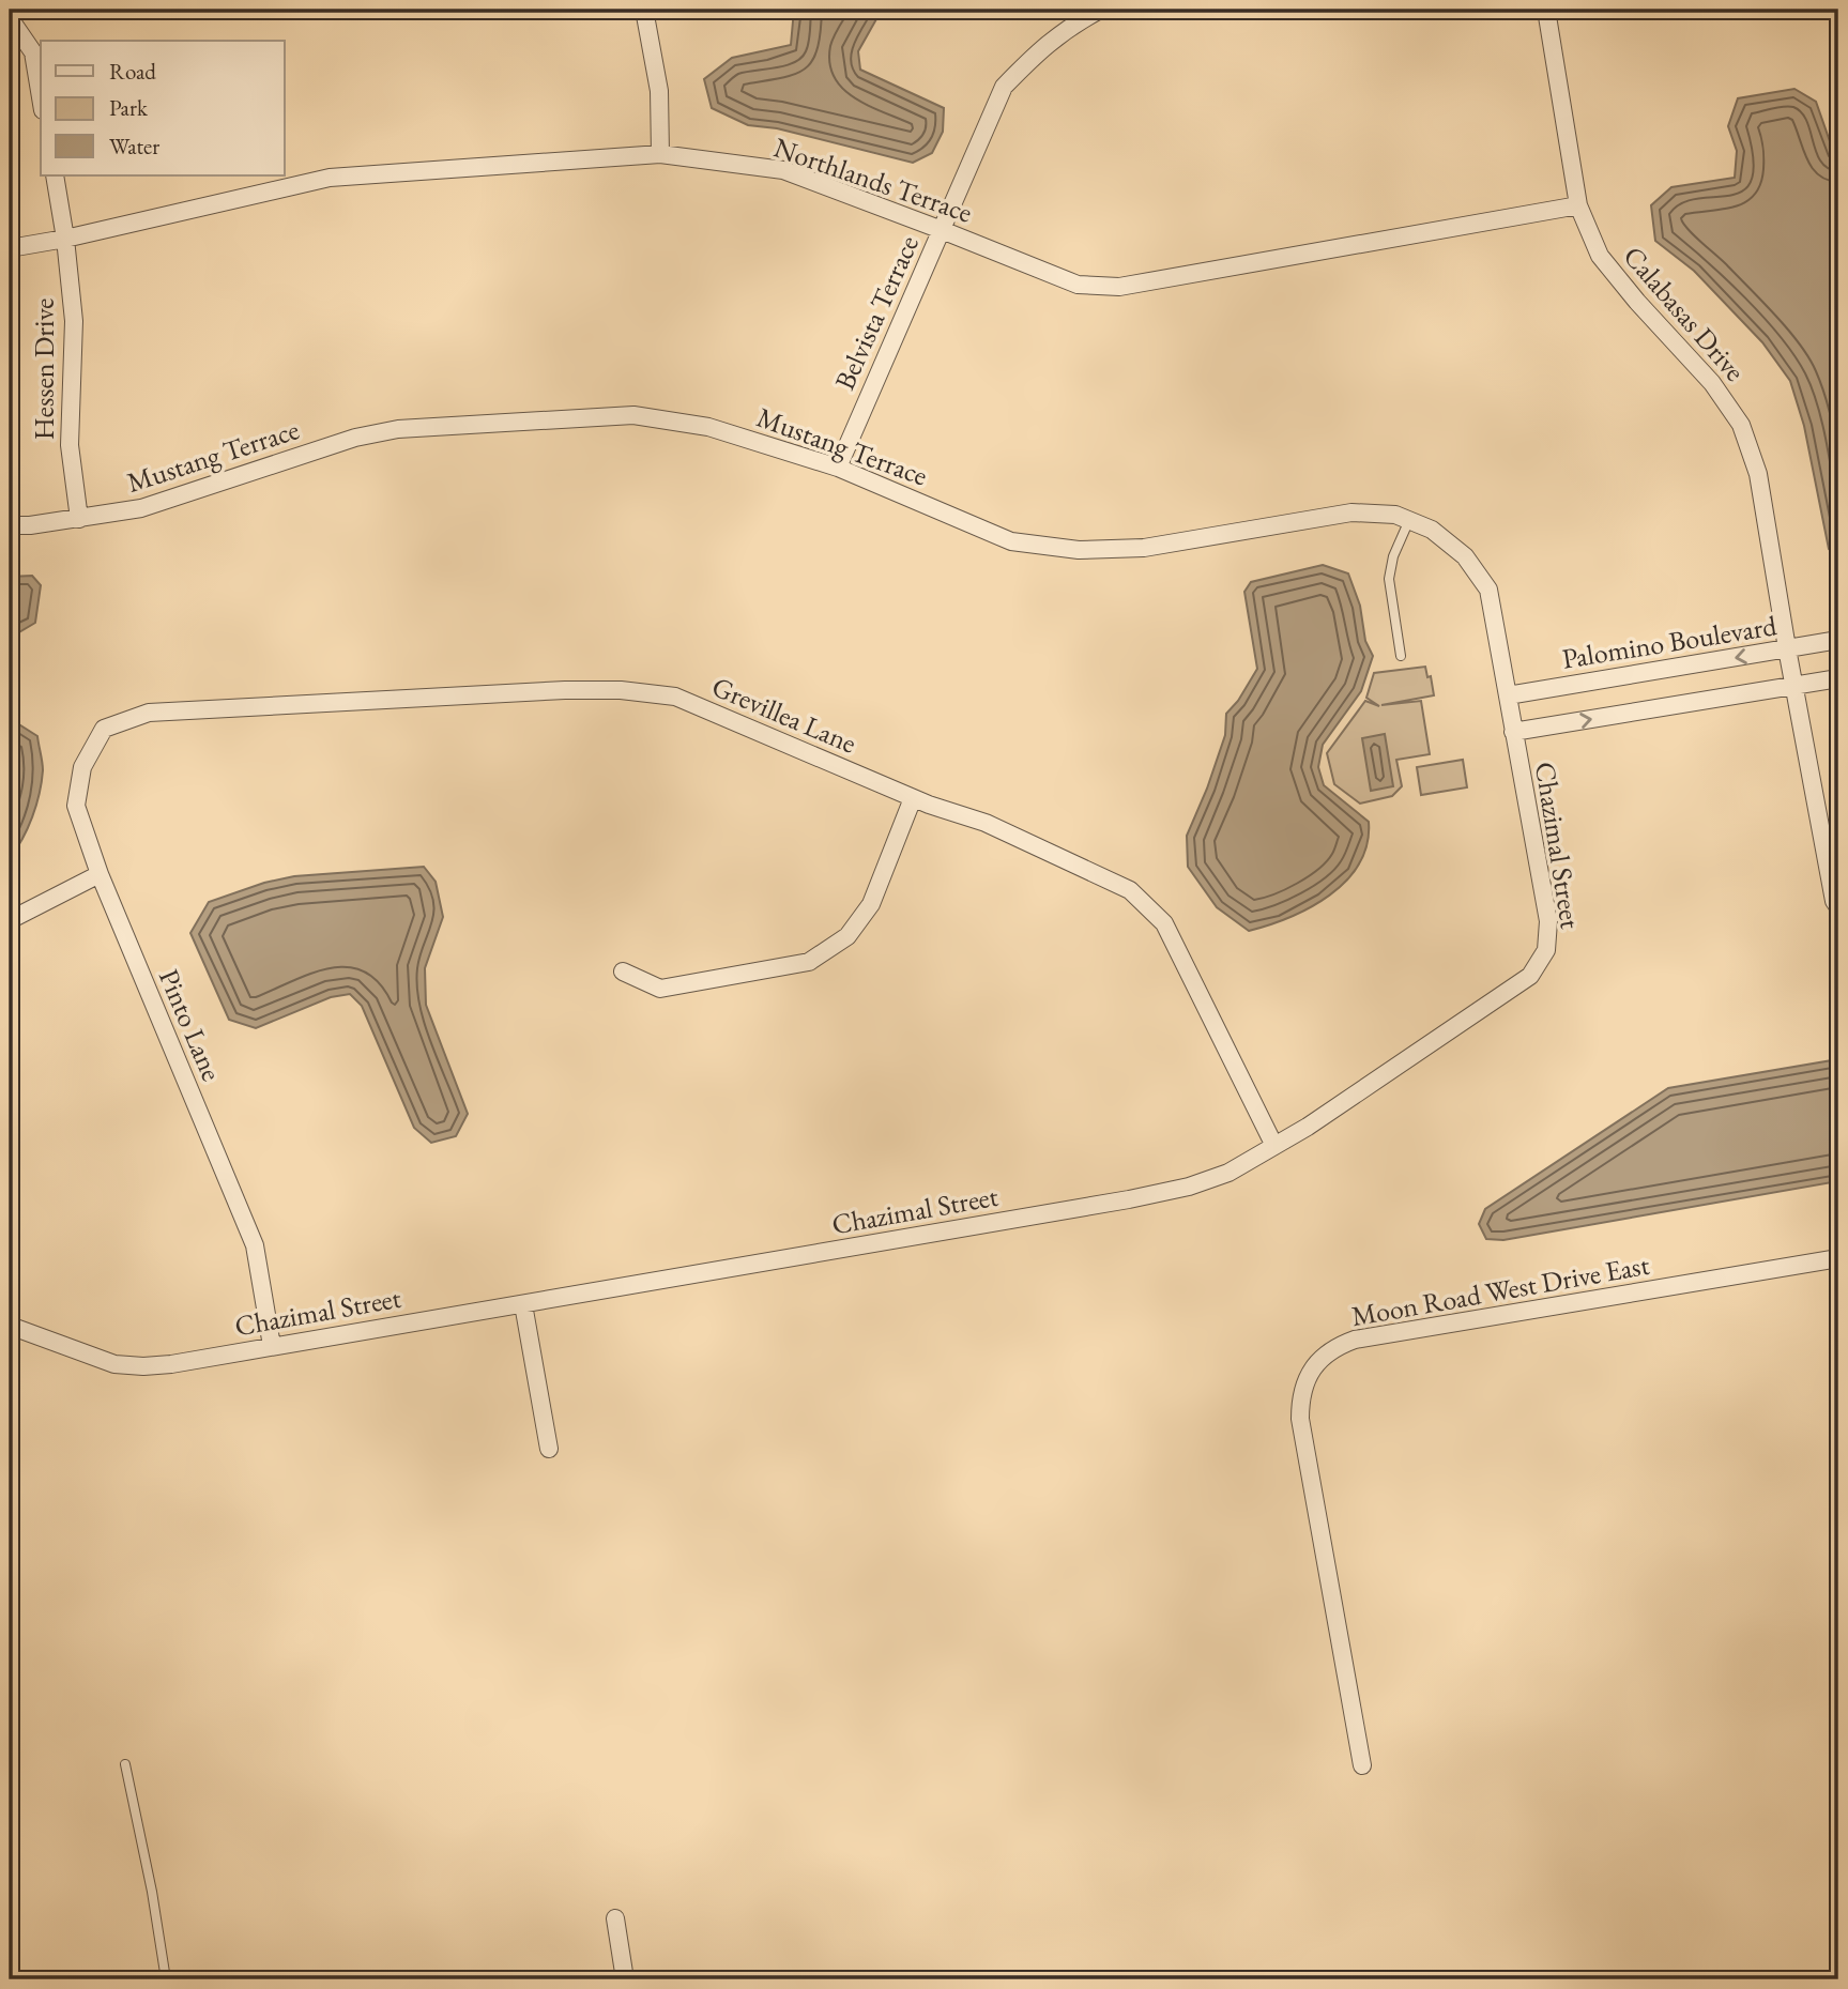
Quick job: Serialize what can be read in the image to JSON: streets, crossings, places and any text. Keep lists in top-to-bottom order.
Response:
{
  "streets": {
    "street": [
      "Northlands Terrace",
      "Belvista Terrace",
      "Calabasas Drive",
      "Hessen Drive",
      "Mustang Terrace",
      "Palomino Boulevard",
      "Grevillea Lane",
      "Chazimal Street",
      "Pinto Lane",
      "Moon Road West Drive East"
    ]
  },
  "crossings": [
    ["Northlands Terrace", "Belvista Terrace"],
    ["Northlands Terrace", "Calabasas Drive"],
    ["Northlands Terrace", "Hessen Drive"],
    ["Belvista Terrace", "Mustang Terrace"],
    ["Calabasas Drive", "Palomino Boulevard"],
    ["Hessen Drive", "Mustang Terrace"],
    ["Mustang Terrace", "Palomino Boulevard"],
    ["Mustang Terrace", "Chazimal Street"],
    ["Grevillea Lane", "Chazimal Street"],
    ["Grevillea Lane", "Pinto Lane"],
    ["Chazimal Street", "Pinto Lane"]
  ],
  "legend": ["Road", "Park", "Water"]
}
